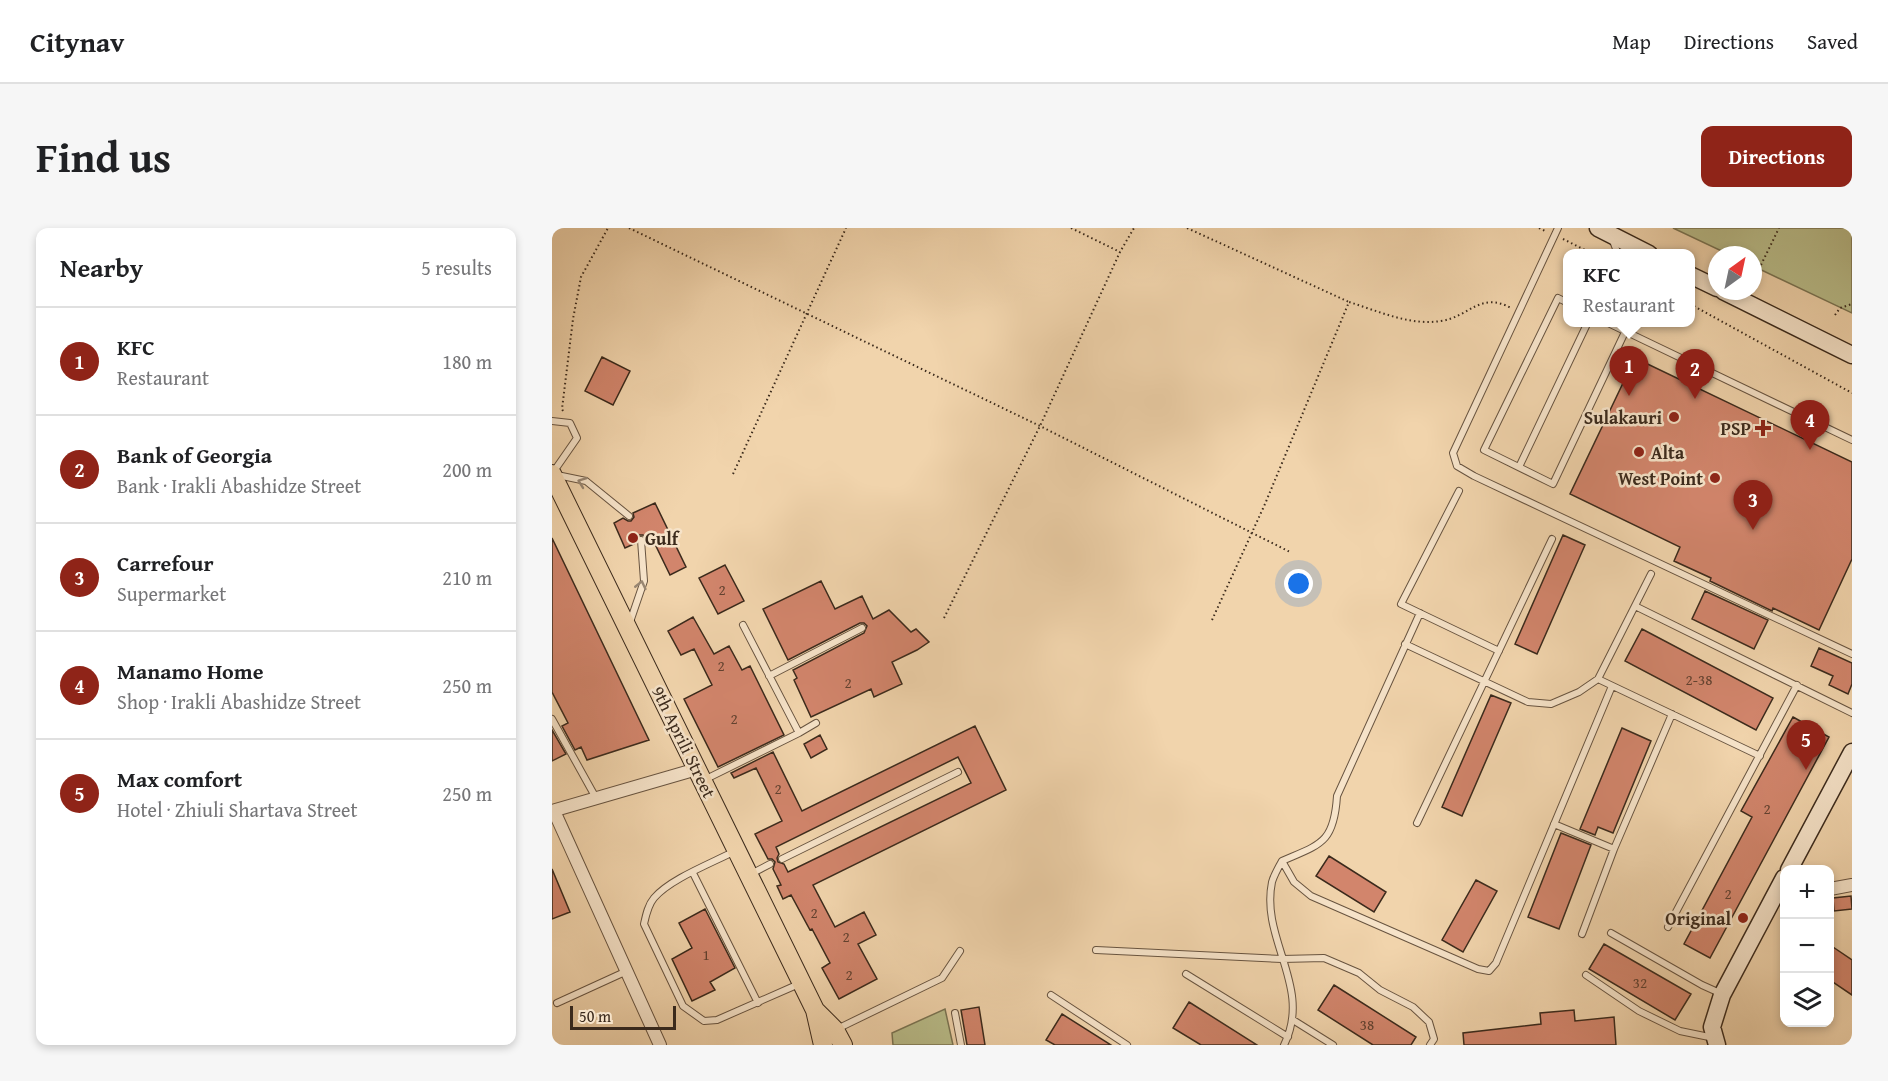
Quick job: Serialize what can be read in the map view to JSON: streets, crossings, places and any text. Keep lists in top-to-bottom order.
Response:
{
  "streets": {
    "main road": ["9th Aprili Street"]
  },
  "places": {
    "other": [
      "Sulakauri",
      "Alta",
      "West Point",
      "Gulf",
      "Original"
    ],
    "health": ["PSP"]
  },
  "house_numbers": [
    "2",
    "2",
    "2-38",
    "2",
    "2",
    "2",
    "2",
    "2",
    "2",
    "2",
    "1",
    "2",
    "32",
    "38"
  ],
  "scale_bar": "50 m",
  "north": "top right",
  "page": {
    "header": "Citynav",
    "nav": ["Map", "Directions", "Saved"],
    "title": "Find us",
    "buttons": "Directions",
    "heading": ["Nearby", "5 results"],
    "popup": ["KFC", "Restaurant"],
    "list": [
      {
        "mark": "1",
        "name": "KFC",
        "note": "Restaurant",
        "value": "180 m"
      },
      {
        "mark": "2",
        "name": "Bank of Georgia",
        "note": "Bank · Irakli Abashidze Street",
        "value": "200 m"
      },
      {
        "mark": "3",
        "name": "Carrefour",
        "note": "Supermarket",
        "value": "210 m"
      },
      {
        "mark": "4",
        "name": "Manamo Home",
        "note": "Shop · Irakli Abashidze Street",
        "value": "250 m"
      },
      {
        "mark": "5",
        "name": "Max comfort",
        "note": "Hotel · Zhiuli Shartava Street",
        "value": "250 m"
      }
    ],
    "pins": [
      "1",
      "2",
      "4",
      "3",
      "5"
    ],
    "map_buttons": ["+", "−"],
    "scale": "50 m"
  }
}
